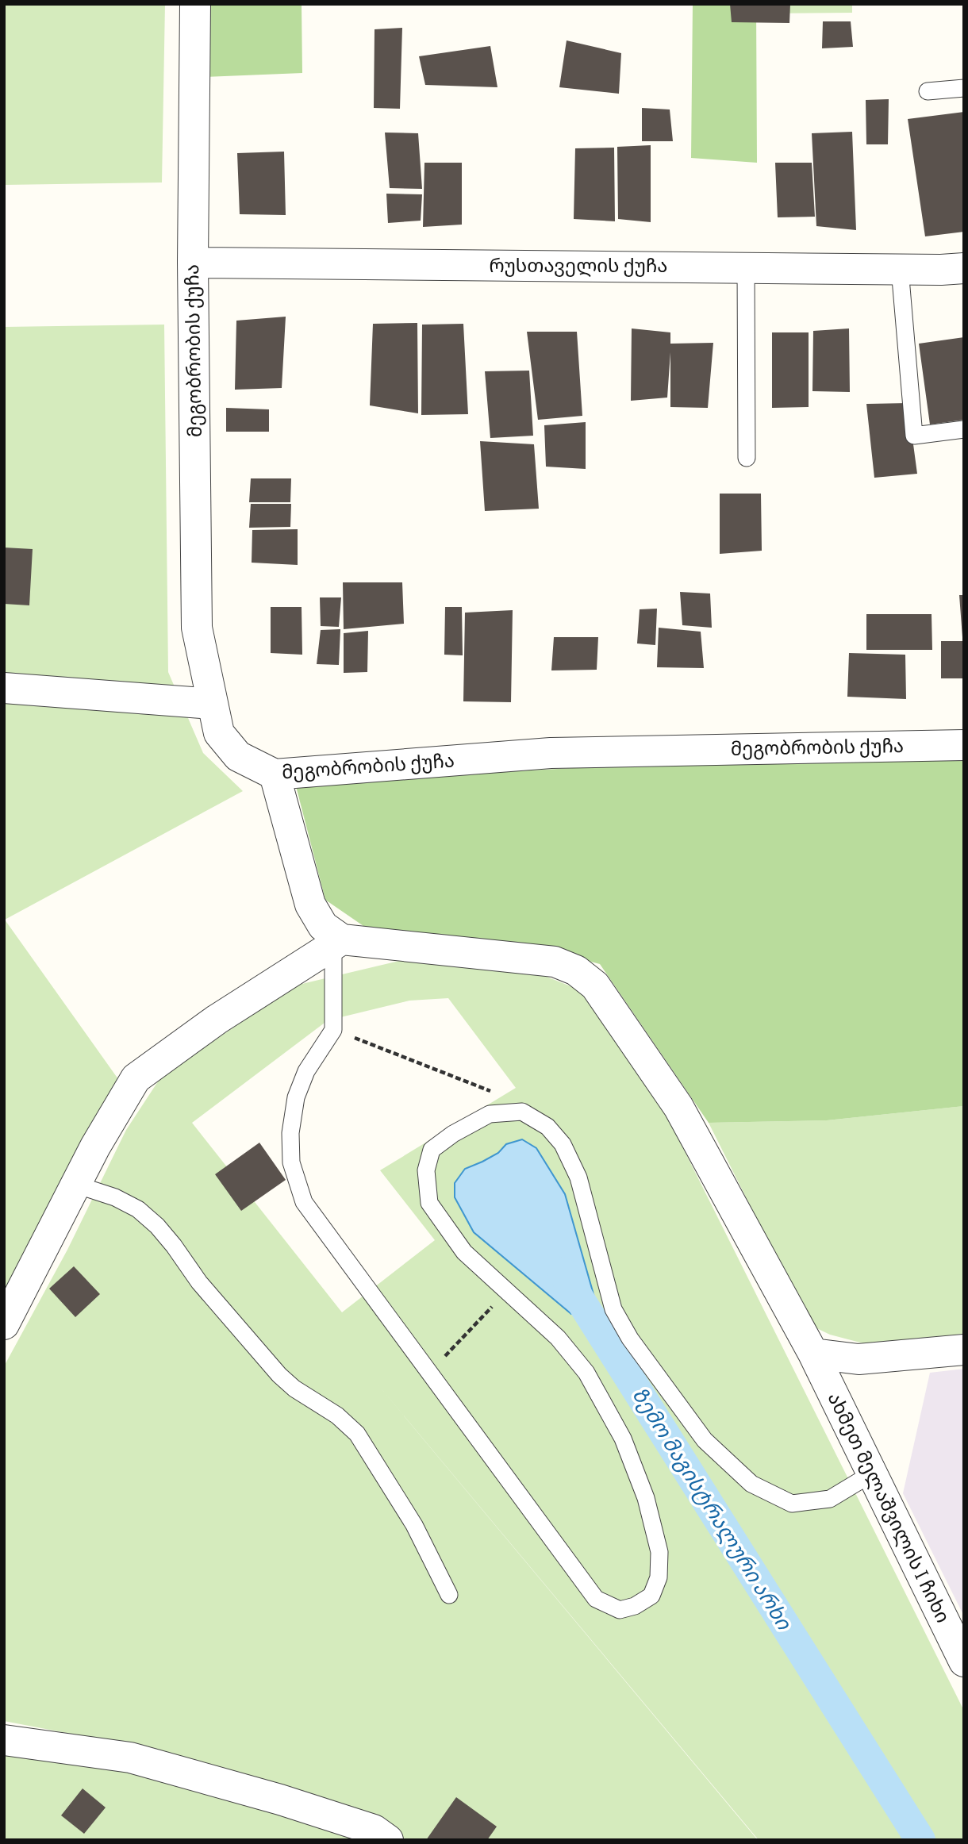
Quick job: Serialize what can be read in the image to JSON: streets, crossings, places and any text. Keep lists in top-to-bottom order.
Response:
{
  "streets": {
    "street": ["რუსთაველის ქუჩა", "მეგობრობის ქუჩა", "ახმეთ მელაშვილის I ჩიხი"]
  },
  "crossings": [
    ["რუსთაველის ქუჩა", "მეგობრობის ქუჩა"]
  ],
  "water": ["ზემო მაგისტრალური არხი"]
}
